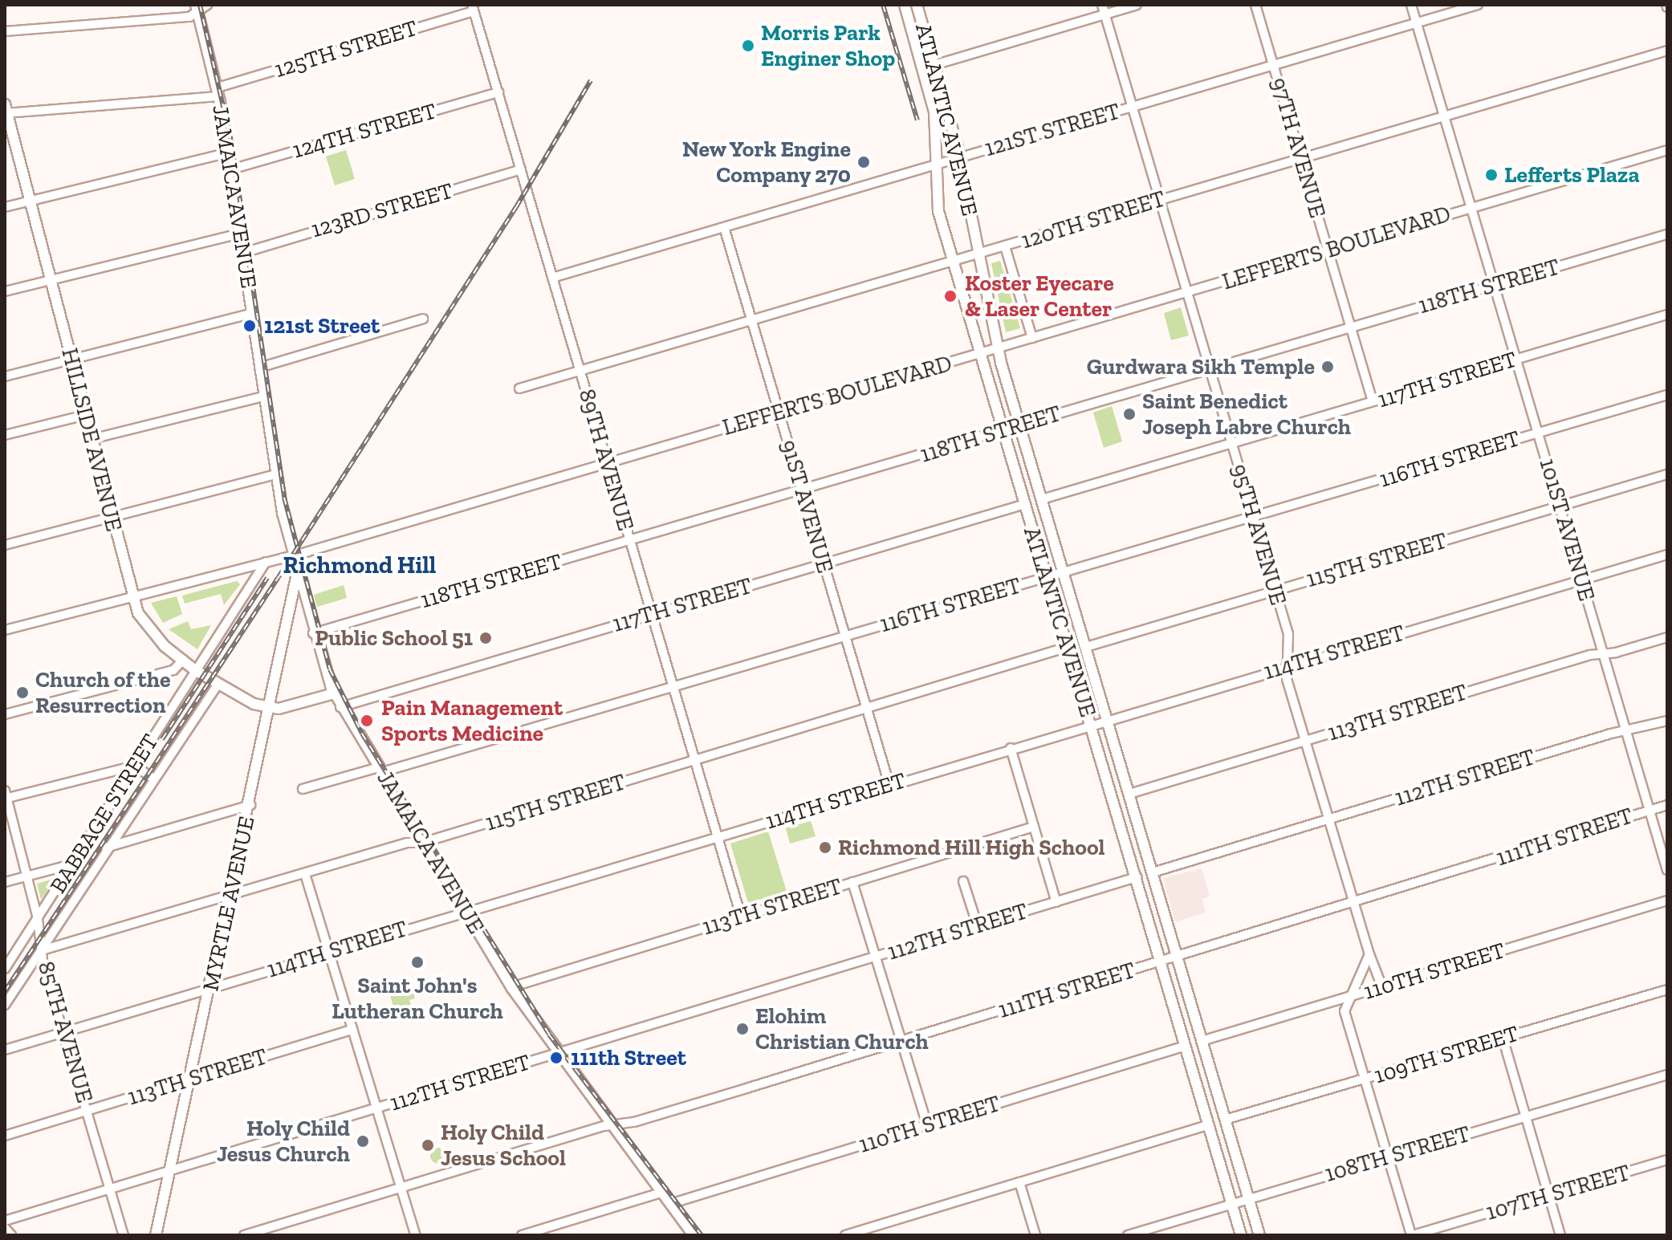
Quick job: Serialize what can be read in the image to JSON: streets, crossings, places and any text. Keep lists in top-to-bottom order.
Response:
{
  "streets": {
    "main road": [
      "ATLANTIC AVENUE",
      "JAMAICA AVENUE",
      "HILLSIDE AVENUE",
      "MYRTLE AVENUE"
    ],
    "street": [
      "125TH STREET",
      "121ST STREET",
      "124TH STREET",
      "97TH AVENUE",
      "123RD STREET",
      "120TH STREET",
      "LEFFERTS BOULEVARD",
      "118TH STREET",
      "117TH STREET",
      "116TH STREET",
      "89TH AVENUE",
      "91ST AVENUE",
      "101ST AVENUE",
      "95TH AVENUE",
      "115TH STREET",
      "114TH STREET",
      "113TH STREET",
      "112TH STREET",
      "BABBAGE STREET",
      "111TH STREET",
      "110TH STREET",
      "85TH AVENUE",
      "109TH STREET",
      "108TH STREET",
      "107TH STREET"
    ]
  },
  "crossings": [
    ["125TH STREET", "JAMAICA AVENUE"],
    ["125TH STREET", "HILLSIDE AVENUE"],
    ["125TH STREET", "89TH AVENUE"],
    ["ATLANTIC AVENUE", "121ST STREET"],
    ["ATLANTIC AVENUE", "120TH STREET"],
    ["ATLANTIC AVENUE", "LEFFERTS BOULEVARD"],
    ["ATLANTIC AVENUE", "118TH STREET"],
    ["ATLANTIC AVENUE", "117TH STREET"],
    ["ATLANTIC AVENUE", "116TH STREET"],
    ["ATLANTIC AVENUE", "115TH STREET"],
    ["ATLANTIC AVENUE", "114TH STREET"],
    ["ATLANTIC AVENUE", "113TH STREET"],
    ["ATLANTIC AVENUE", "112TH STREET"],
    ["ATLANTIC AVENUE", "111TH STREET"],
    ["ATLANTIC AVENUE", "110TH STREET"],
    ["ATLANTIC AVENUE", "109TH STREET"],
    ["ATLANTIC AVENUE", "108TH STREET"],
    ["121ST STREET", "97TH AVENUE"],
    ["121ST STREET", "89TH AVENUE"],
    ["121ST STREET", "91ST AVENUE"],
    ["121ST STREET", "101ST AVENUE"],
    ["121ST STREET", "95TH AVENUE"],
    ["124TH STREET", "JAMAICA AVENUE"],
    ["124TH STREET", "89TH AVENUE"],
    ["97TH AVENUE", "120TH STREET"],
    ["97TH AVENUE", "LEFFERTS BOULEVARD"],
    ["97TH AVENUE", "118TH STREET"],
    ["97TH AVENUE", "117TH STREET"],
    ["JAMAICA AVENUE", "123RD STREET"],
    ["JAMAICA AVENUE", "LEFFERTS BOULEVARD"],
    ["JAMAICA AVENUE", "118TH STREET"],
    ["JAMAICA AVENUE", "117TH STREET"],
    ["JAMAICA AVENUE", "116TH STREET"],
    ["JAMAICA AVENUE", "115TH STREET"],
    ["JAMAICA AVENUE", "114TH STREET"],
    ["JAMAICA AVENUE", "113TH STREET"],
    ["JAMAICA AVENUE", "112TH STREET"],
    ["JAMAICA AVENUE", "111TH STREET"],
    ["JAMAICA AVENUE", "MYRTLE AVENUE"],
    ["JAMAICA AVENUE", "110TH STREET"],
    ["123RD STREET", "89TH AVENUE"],
    ["120TH STREET", "89TH AVENUE"],
    ["120TH STREET", "91ST AVENUE"],
    ["120TH STREET", "101ST AVENUE"],
    ["120TH STREET", "95TH AVENUE"],
    ["LEFFERTS BOULEVARD", "HILLSIDE AVENUE"],
    ["LEFFERTS BOULEVARD", "89TH AVENUE"],
    ["LEFFERTS BOULEVARD", "91ST AVENUE"],
    ["LEFFERTS BOULEVARD", "101ST AVENUE"],
    ["LEFFERTS BOULEVARD", "95TH AVENUE"],
    ["LEFFERTS BOULEVARD", "BABBAGE STREET"],
    ["118TH STREET", "89TH AVENUE"],
    ["118TH STREET", "91ST AVENUE"],
    ["118TH STREET", "101ST AVENUE"],
    ["118TH STREET", "95TH AVENUE"],
    ["117TH STREET", "89TH AVENUE"],
    ["117TH STREET", "91ST AVENUE"],
    ["117TH STREET", "101ST AVENUE"],
    ["117TH STREET", "95TH AVENUE"],
    ["HILLSIDE AVENUE", "BABBAGE STREET"],
    ["HILLSIDE AVENUE", "MYRTLE AVENUE"],
    ["116TH STREET", "89TH AVENUE"],
    ["116TH STREET", "91ST AVENUE"],
    ["116TH STREET", "101ST AVENUE"],
    ["116TH STREET", "95TH AVENUE"],
    ["89TH AVENUE", "115TH STREET"],
    ["89TH AVENUE", "114TH STREET"],
    ["89TH AVENUE", "113TH STREET"],
    ["91ST AVENUE", "115TH STREET"],
    ["91ST AVENUE", "114TH STREET"],
    ["101ST AVENUE", "115TH STREET"],
    ["101ST AVENUE", "114TH STREET"],
    ["101ST AVENUE", "113TH STREET"],
    ["101ST AVENUE", "112TH STREET"],
    ["101ST AVENUE", "111TH STREET"],
    ["95TH AVENUE", "115TH STREET"],
    ["95TH AVENUE", "114TH STREET"],
    ["95TH AVENUE", "113TH STREET"],
    ["95TH AVENUE", "112TH STREET"],
    ["95TH AVENUE", "111TH STREET"],
    ["95TH AVENUE", "110TH STREET"],
    ["115TH STREET", "MYRTLE AVENUE"],
    ["115TH STREET", "85TH AVENUE"],
    ["114TH STREET", "MYRTLE AVENUE"],
    ["114TH STREET", "85TH AVENUE"],
    ["113TH STREET", "MYRTLE AVENUE"],
    ["113TH STREET", "85TH AVENUE"],
    ["112TH STREET", "MYRTLE AVENUE"],
    ["112TH STREET", "85TH AVENUE"],
    ["BABBAGE STREET", "85TH AVENUE"]
  ],
  "districts": ["Richmond Hill"],
  "places": [
    "Morris Park Enginer Shop",
    "New York Engine Company 270",
    "Lefferts Plaza",
    "Koster Eyecare & Laser Center",
    "121st Street",
    "Gurdwara Sikh Temple",
    "Saint Benedict Joseph Labre Church",
    "Public School 51",
    "Church of the Resurrection",
    "Pain Management Sports Medicine",
    "Richmond Hill High School",
    "Saint John's Lutheran Church",
    "Elohim Christian Church",
    "111th Street",
    "Holy Child Jesus Church",
    "Holy Child Jesus School"
  ]
}
